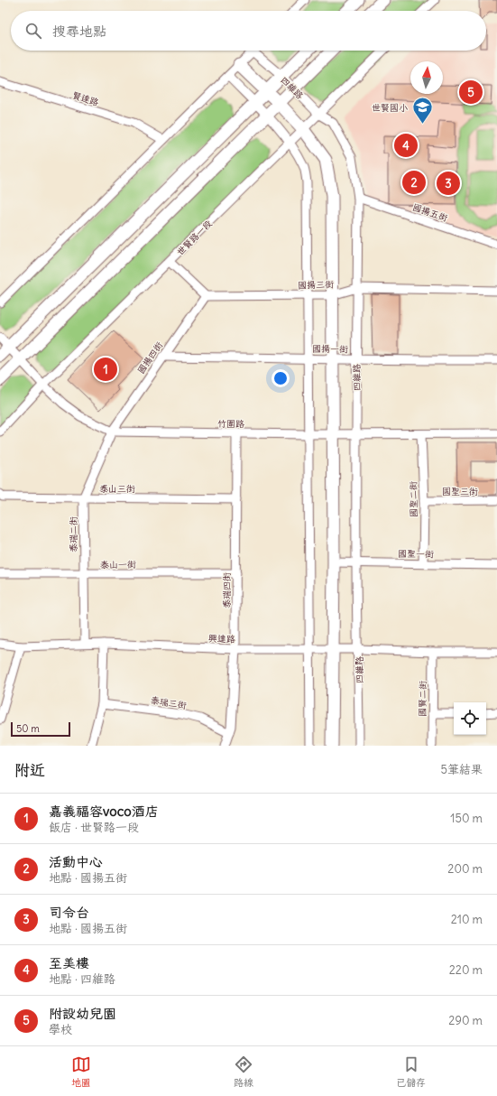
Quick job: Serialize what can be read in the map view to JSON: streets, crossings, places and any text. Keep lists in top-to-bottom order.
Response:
{
  "streets": {
    "street": [
      "四維路",
      "賢達路",
      "國揚五街",
      "世賢路一段",
      "國揚三街",
      "國揚一街",
      "國揚四街",
      "竹圍路",
      "泰山三街",
      "國聖三街",
      "國聖二街",
      "泰瑞二街",
      "國聖一街",
      "泰山一街",
      "泰瑞四街",
      "興達路",
      "國賢二街",
      "泰瑞三街"
    ]
  },
  "crossings": [
    ["四維路", "國揚五街"],
    ["四維路", "世賢路一段"],
    ["四維路", "國揚三街"],
    ["四維路", "國揚一街"],
    ["四維路", "竹圍路"],
    ["四維路", "國聖一街"],
    ["四維路", "興達路"],
    ["世賢路一段", "竹圍路"],
    ["國揚三街", "國揚四街"],
    ["國揚一街", "國揚四街"],
    ["國揚四街", "竹圍路"],
    ["國揚四街", "泰瑞二街"],
    ["竹圍路", "國聖二街"],
    ["竹圍路", "泰瑞二街"],
    ["竹圍路", "泰瑞四街"],
    ["泰山三街", "泰瑞二街"],
    ["泰山三街", "泰瑞四街"],
    ["國聖三街", "國聖二街"],
    ["國聖二街", "國聖一街"],
    ["泰瑞二街", "泰山一街"],
    ["泰瑞二街", "興達路"],
    ["泰山一街", "泰瑞四街"],
    ["泰瑞四街", "興達路"],
    ["泰瑞四街", "泰瑞三街"],
    ["興達路", "國賢二街"]
  ],
  "places": {
    "school or university": ["世賢國小"]
  },
  "scale_bar": "50 m",
  "north": "top",
  "page": {
    "search": "搜尋地點",
    "pins": [
      "5",
      "4",
      "2",
      "3",
      "1"
    ],
    "scale": "50 m",
    "heading": ["附近", "5筆結果"],
    "list": [
      {
        "mark": "1",
        "name": "嘉義福容voco酒店",
        "note": "飯店 · 世賢路一段",
        "value": "150 m"
      },
      {
        "mark": "2",
        "name": "活動中心",
        "note": "地點 · 國揚五街",
        "value": "200 m"
      },
      {
        "mark": "3",
        "name": "司令台",
        "note": "地點 · 國揚五街",
        "value": "210 m"
      },
      {
        "mark": "4",
        "name": "至美樓",
        "note": "地點 · 四維路",
        "value": "220 m"
      },
      {
        "mark": "5",
        "name": "附設幼兒園",
        "note": "學校",
        "value": "290 m"
      }
    ],
    "nav": ["地圖", "路線", "已儲存"]
  }
}
